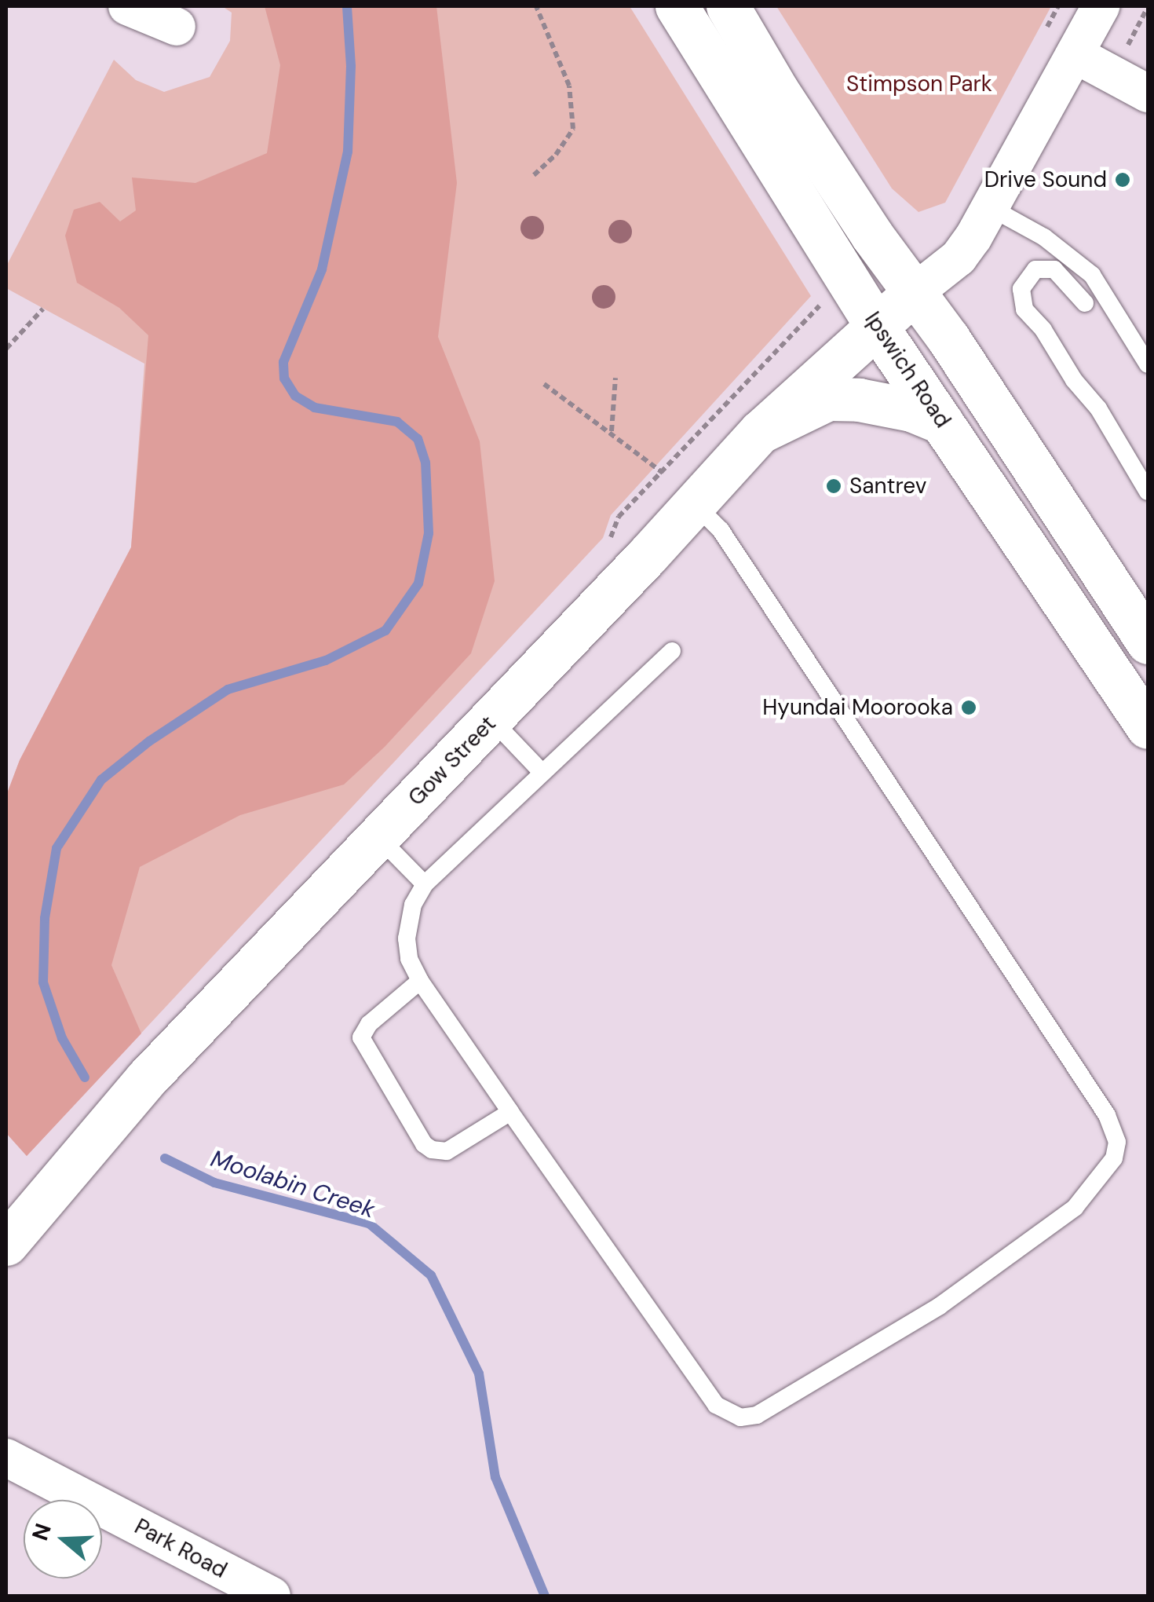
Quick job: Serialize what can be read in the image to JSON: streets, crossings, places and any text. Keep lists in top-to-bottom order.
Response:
{
  "streets": {
    "main road": ["Ipswich Road", "Gow Street"],
    "street": ["Park Road"]
  },
  "crossings": [
    ["Ipswich Road", "Gow Street"]
  ],
  "water": ["Moolabin Creek"],
  "parks": ["Stimpson Park"],
  "places": ["Drive Sound", "Santrev", "Hyundai Moorooka"],
  "north": "left"
}
